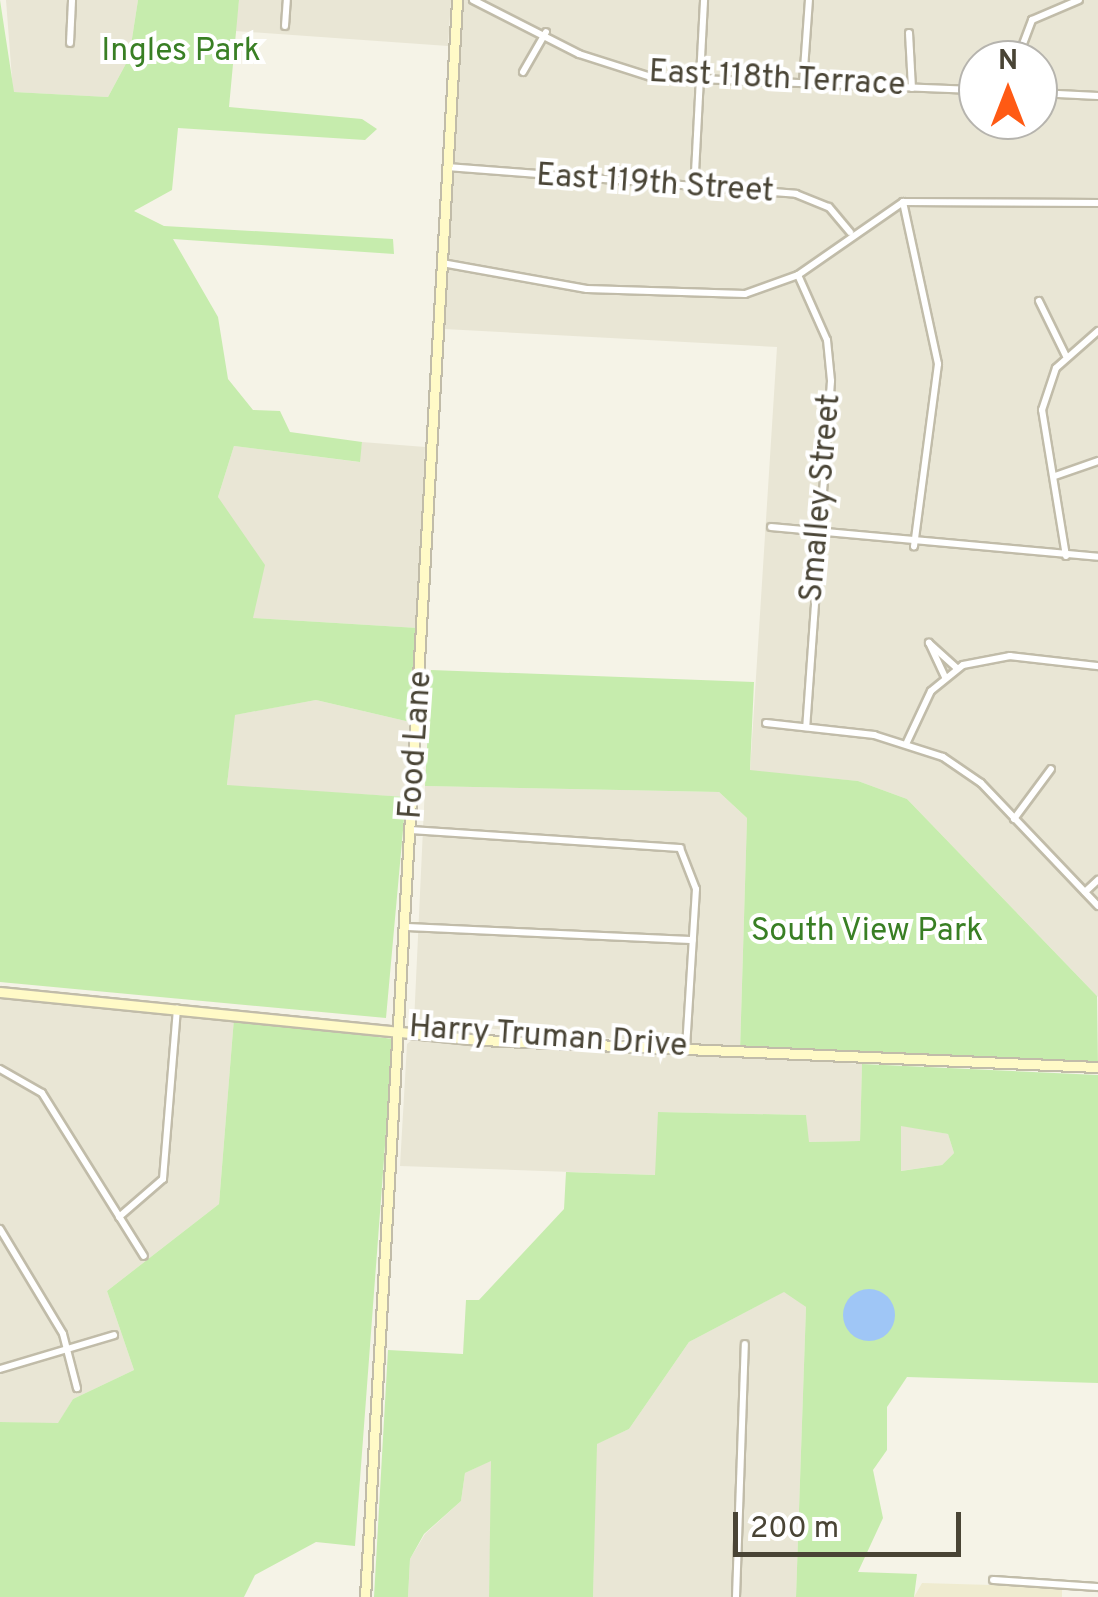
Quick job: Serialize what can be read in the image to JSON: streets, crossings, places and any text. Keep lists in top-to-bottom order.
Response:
{
  "streets": {
    "street": [
      "East 118th Terrace",
      "East 119th Street",
      "Smalley Street",
      "Food Lane",
      "Harry Truman Drive"
    ]
  },
  "crossings": [
    ["East 119th Street", "Food Lane"],
    ["Food Lane", "Harry Truman Drive"]
  ],
  "parks": ["Ingles Park", "South View Park"],
  "scale_bar": "200 m",
  "north": "top"
}
